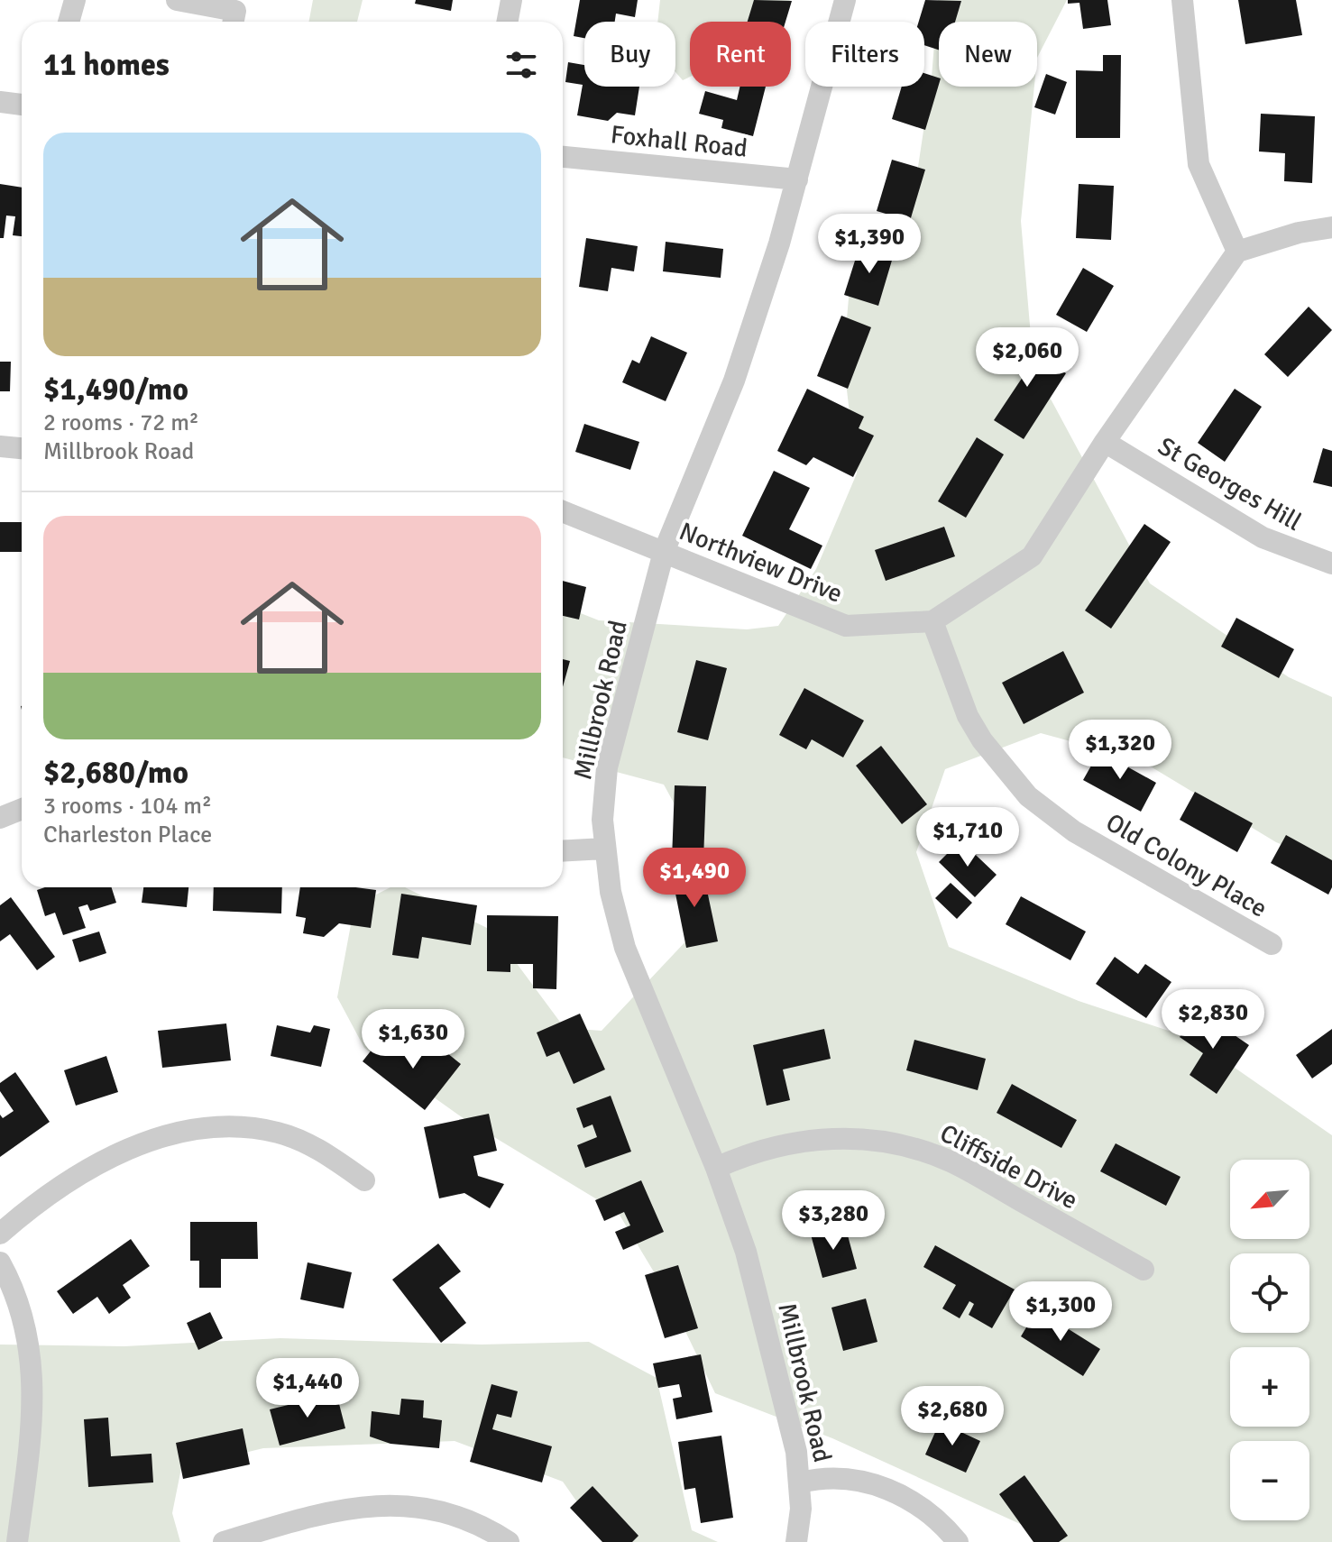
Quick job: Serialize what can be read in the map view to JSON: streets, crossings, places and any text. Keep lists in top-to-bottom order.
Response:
{
  "streets": {
    "street": [
      "Foxhall Road",
      "St Georges Hill",
      "Northview Drive",
      "Millbrook Road",
      "Old Colony Place",
      "Cliffside Drive"
    ]
  },
  "crossings": [
    ["Foxhall Road", "Millbrook Road"],
    ["Northview Drive", "Millbrook Road"],
    ["Northview Drive", "Old Colony Place"],
    ["Millbrook Road", "Cliffside Drive"]
  ],
  "north": "bottom left",
  "page": {
    "chip": [
      "Buy",
      "Rent",
      "Filters",
      "New"
    ],
    "heading": "11 homes",
    "list": [
      {
        "name": "$1,490/mo",
        "note": "2 rooms · 72 m² · Millbrook Road"
      },
      {
        "name": "$2,680/mo",
        "note": "3 rooms · 104 m² · Charleston Place"
      }
    ],
    "price": [
      "$1,390",
      "$2,060",
      "$1,320",
      "$1,710",
      "$1,490",
      "$2,830",
      "$1,630",
      "$3,280",
      "$1,300",
      "$1,440",
      "$2,680"
    ],
    "map_buttons": ["+", "−"]
  }
}
